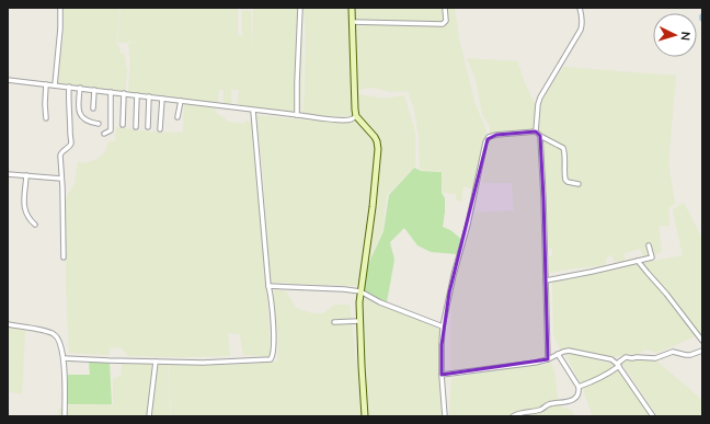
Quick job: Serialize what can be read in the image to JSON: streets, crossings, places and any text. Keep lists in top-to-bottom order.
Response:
{
  "north": "right"
}
